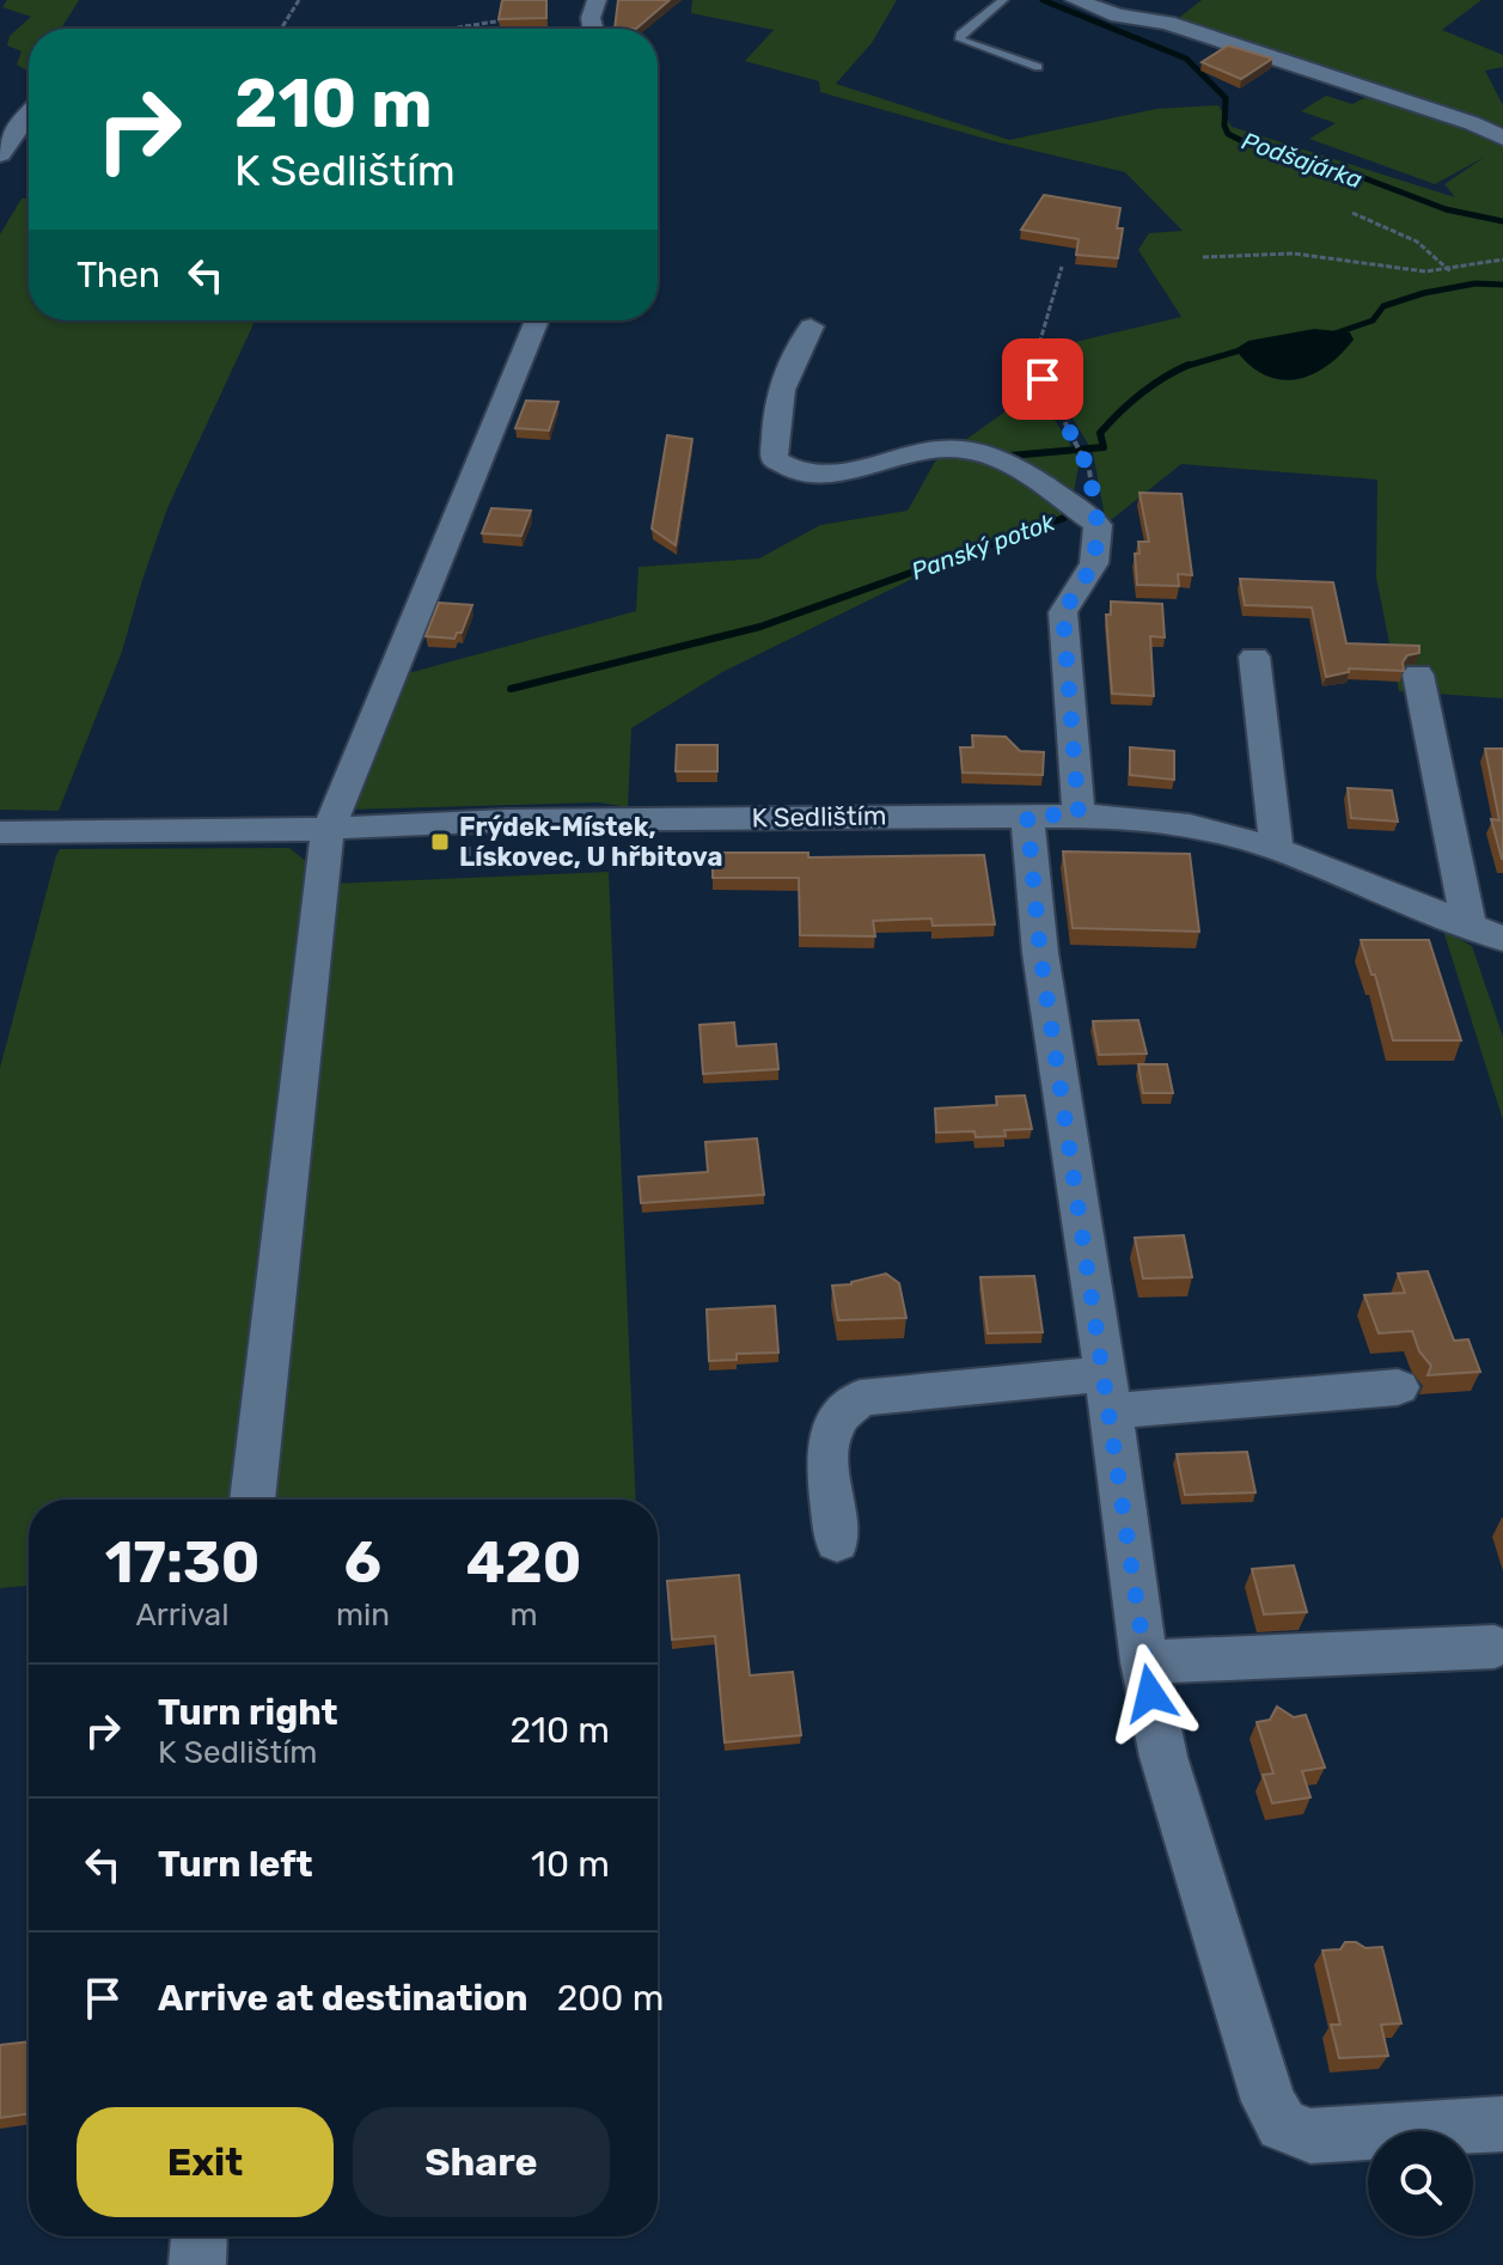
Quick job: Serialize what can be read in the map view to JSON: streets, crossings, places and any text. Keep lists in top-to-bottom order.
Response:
{
  "streets": {
    "street": ["K Sedlištím"]
  },
  "water": ["Podšajárka", "Panský potok"],
  "places": {
    "transit": ["Frýdek-Místek, Lískovec, U hřbitova"]
  },
  "page": {
    "turn": ["210 m", "K Sedlištím"],
    "then": "Then",
    "eta": [
      "17:30",
      "Arrival",
      "6",
      "min",
      "420",
      "m"
    ],
    "list": [
      {
        "name": "Turn right",
        "note": "K Sedlištím",
        "value": "210 m"
      },
      {
        "name": "Turn left",
        "value": "10 m"
      },
      {
        "name": "Arrive at destination",
        "value": "200 m"
      }
    ],
    "buttons": ["Exit", "Share"]
  }
}
